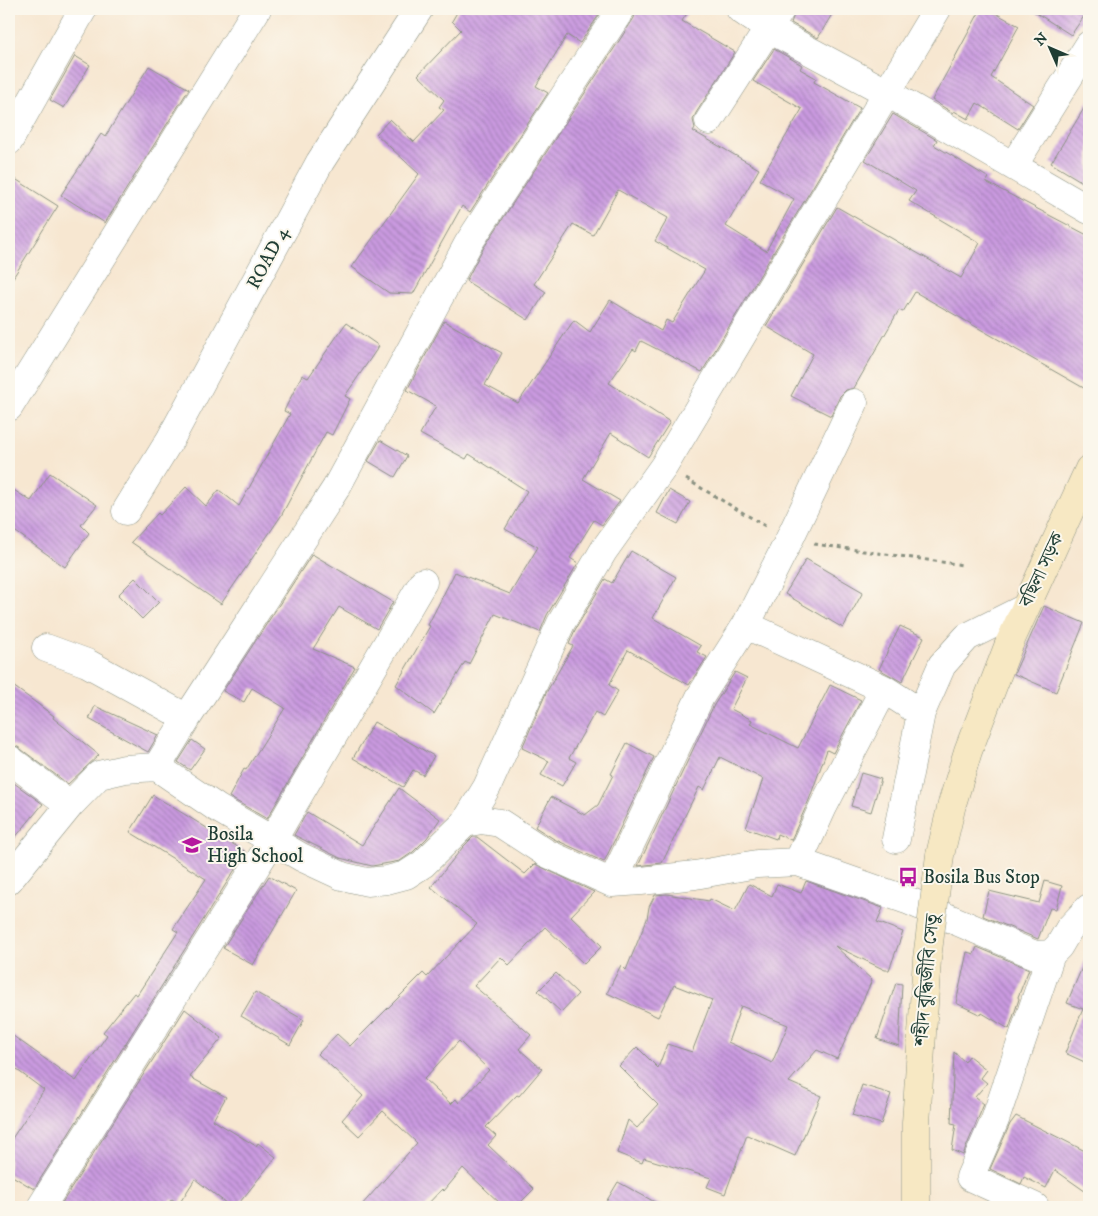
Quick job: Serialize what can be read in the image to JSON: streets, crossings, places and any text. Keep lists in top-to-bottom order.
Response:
{
  "streets": {
    "main road": ["বছিলা সড়ক", "শহীদ বুদ্ধিজীবি সেতু"],
    "street": ["ROAD 4"]
  },
  "crossings": [
    ["বছিলা সড়ক", "শহীদ বুদ্ধিজীবি সেতু"]
  ],
  "places": {
    "school or university": ["Bosila High School"],
    "bus stop": ["Bosila Bus Stop"]
  },
  "north": "top left"
}
